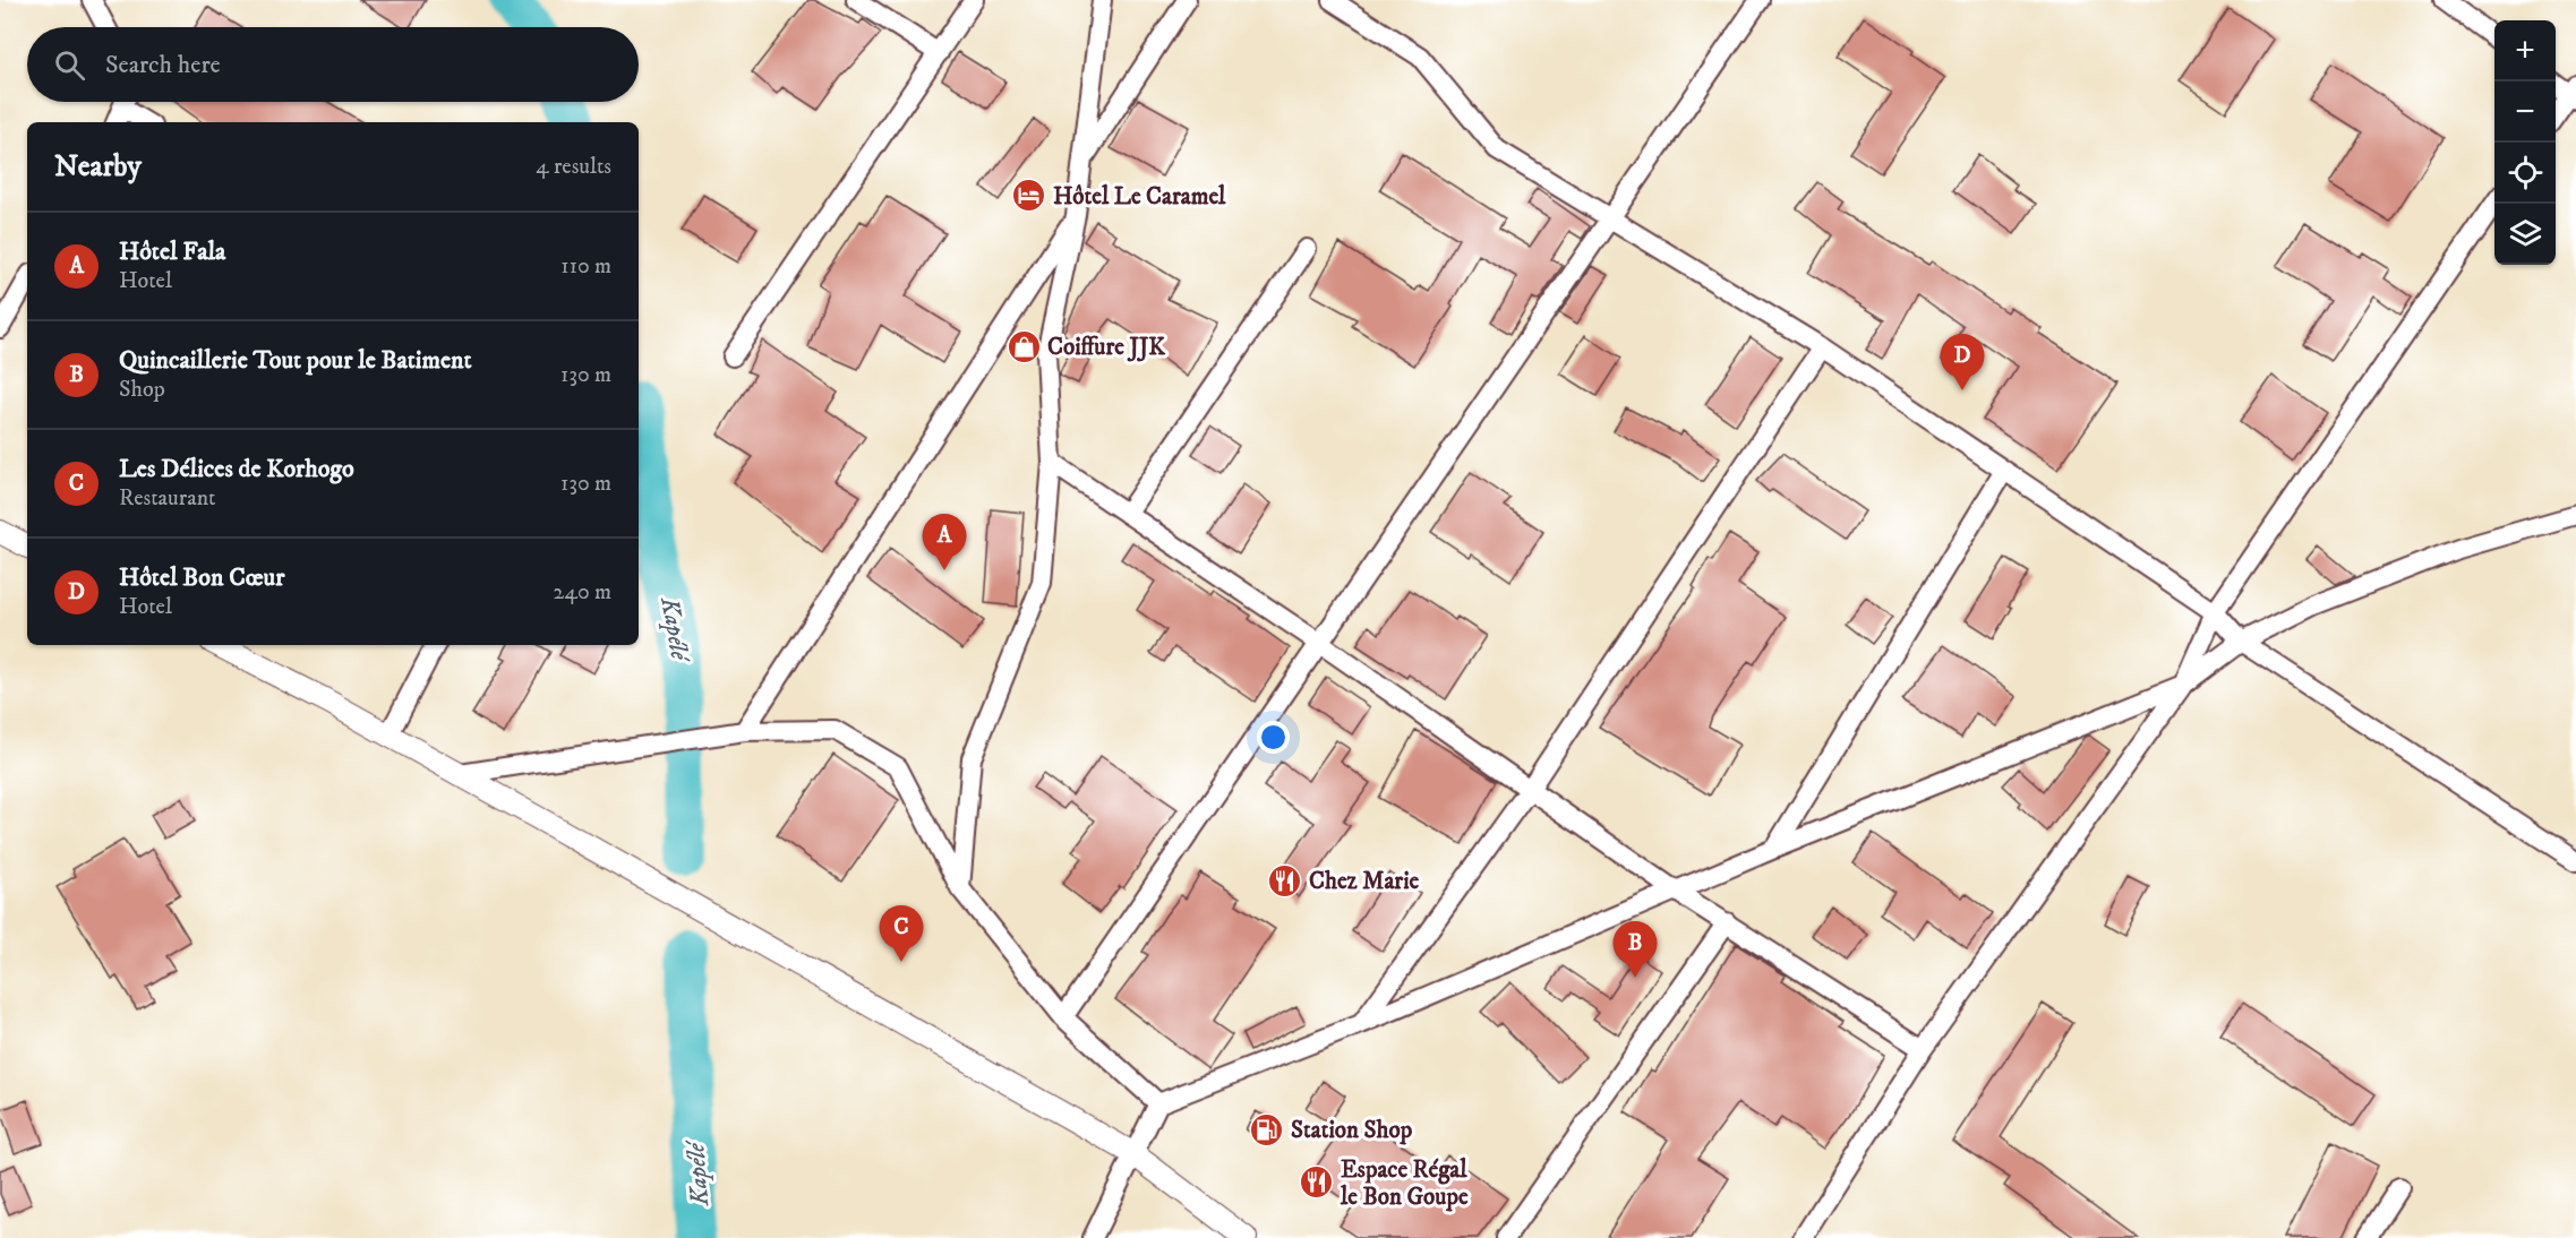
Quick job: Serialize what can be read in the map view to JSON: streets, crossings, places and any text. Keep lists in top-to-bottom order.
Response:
{
  "water": ["Kapélé"],
  "places": {
    "hotel": ["Hôtel Le Caramel"],
    "shop": ["Coiffure JJK"],
    "restaurant": ["Chez Marie", "Espace Régal le Bon Goupe"],
    "fuel station": ["Station Shop"]
  },
  "page": {
    "map_buttons": ["+", "−"],
    "search": "Search here",
    "heading": ["Nearby", "4 results"],
    "list": [
      {
        "mark": "A",
        "name": "Hôtel Fala",
        "note": "Hotel",
        "value": "110 m"
      },
      {
        "mark": "B",
        "name": "Quincaillerie Tout pour le Batiment",
        "note": "Shop",
        "value": "130 m"
      },
      {
        "mark": "C",
        "name": "Les Délices de Korhogo",
        "note": "Restaurant",
        "value": "130 m"
      },
      {
        "mark": "D",
        "name": "Hôtel Bon Cœur",
        "note": "Hotel",
        "value": "240 m"
      }
    ],
    "pins": [
      "D",
      "A",
      "C",
      "B"
    ]
  }
}
